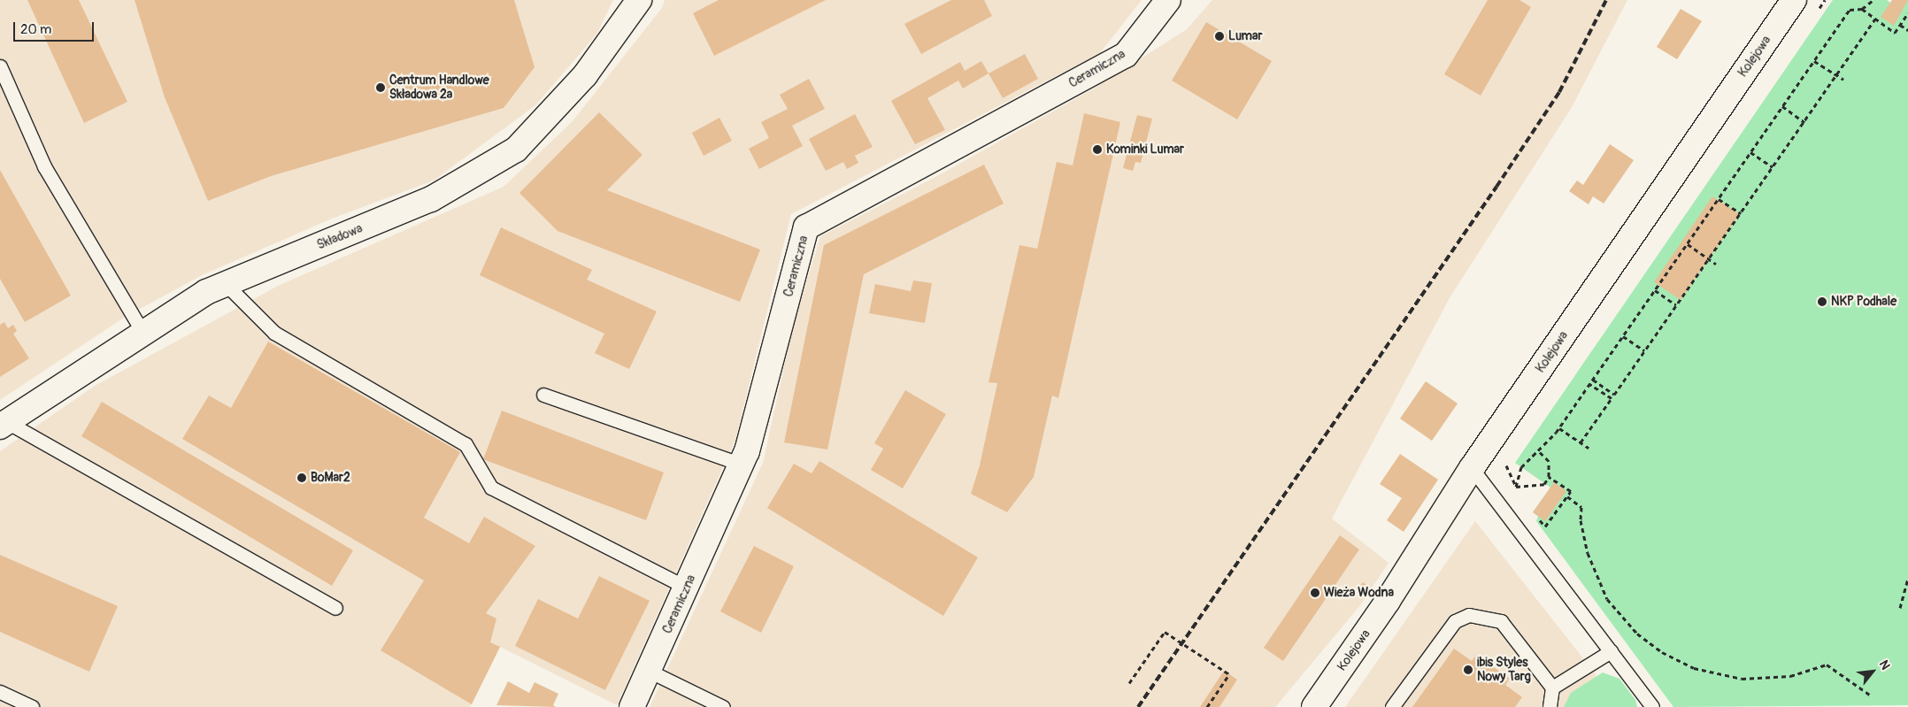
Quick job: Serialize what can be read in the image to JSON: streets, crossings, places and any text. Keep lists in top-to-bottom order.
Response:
{
  "streets": {
    "street": ["Kolejowa", "Ceramiczna", "Składowa"]
  },
  "places": [
    "Lumar",
    "Centrum Handlowe Składowa 2a",
    "Kominki Lumar",
    "NKP Podhale",
    "BoMar2",
    "Wieża Wodna",
    "ibis Styles Nowy Targ"
  ],
  "scale_bar": "20 m",
  "north": "top right"
}
